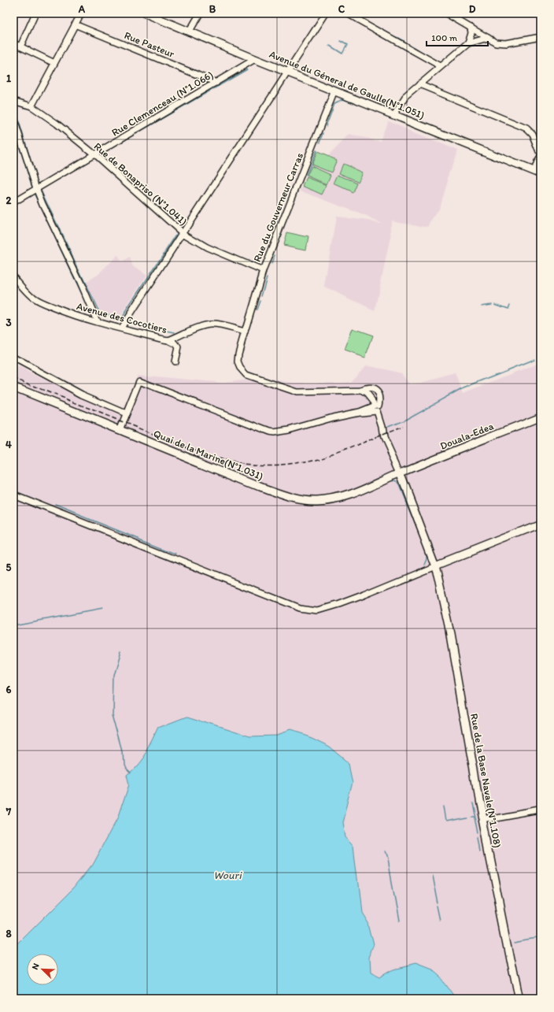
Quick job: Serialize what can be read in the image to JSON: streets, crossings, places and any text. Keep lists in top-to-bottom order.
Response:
{
  "streets": {
    "main road": [
      "Avenue du Géneral de Gaulle(N°1.051)",
      "Douala-Edea",
      "Quai de la Marine(N°1.031)",
      "Rue de la Base Navale(N°1.108)"
    ],
    "street": [
      "Rue Pasteur",
      "Rue Clemenceau (N°1.066)",
      "Rue de Bonapriso (N°1.041)",
      "Rue du Gouverneur Carras",
      "Avenue des Cocotiers"
    ]
  },
  "crossings": [
    ["Rue Pasteur", "Rue Clemenceau (N°1.066)"],
    ["Avenue du Géneral de Gaulle(N°1.051)", "Rue Clemenceau (N°1.066)"],
    ["Avenue du Géneral de Gaulle(N°1.051)", "Rue du Gouverneur Carras"],
    ["Rue Clemenceau (N°1.066)", "Rue de Bonapriso (N°1.041)"],
    ["Rue de Bonapriso (N°1.041)", "Rue du Gouverneur Carras"],
    ["Rue du Gouverneur Carras", "Avenue des Cocotiers"],
    ["Douala-Edea", "Quai de la Marine(N°1.031)"]
  ],
  "water": ["Wouri"],
  "scale_bar": "100 m",
  "north": "top left",
  "grid": {
    "columns": [
      "A",
      "B",
      "C",
      "D"
    ],
    "rows": [
      "1",
      "2",
      "3",
      "4",
      "5",
      "6",
      "7",
      "8"
    ]
  }
}
